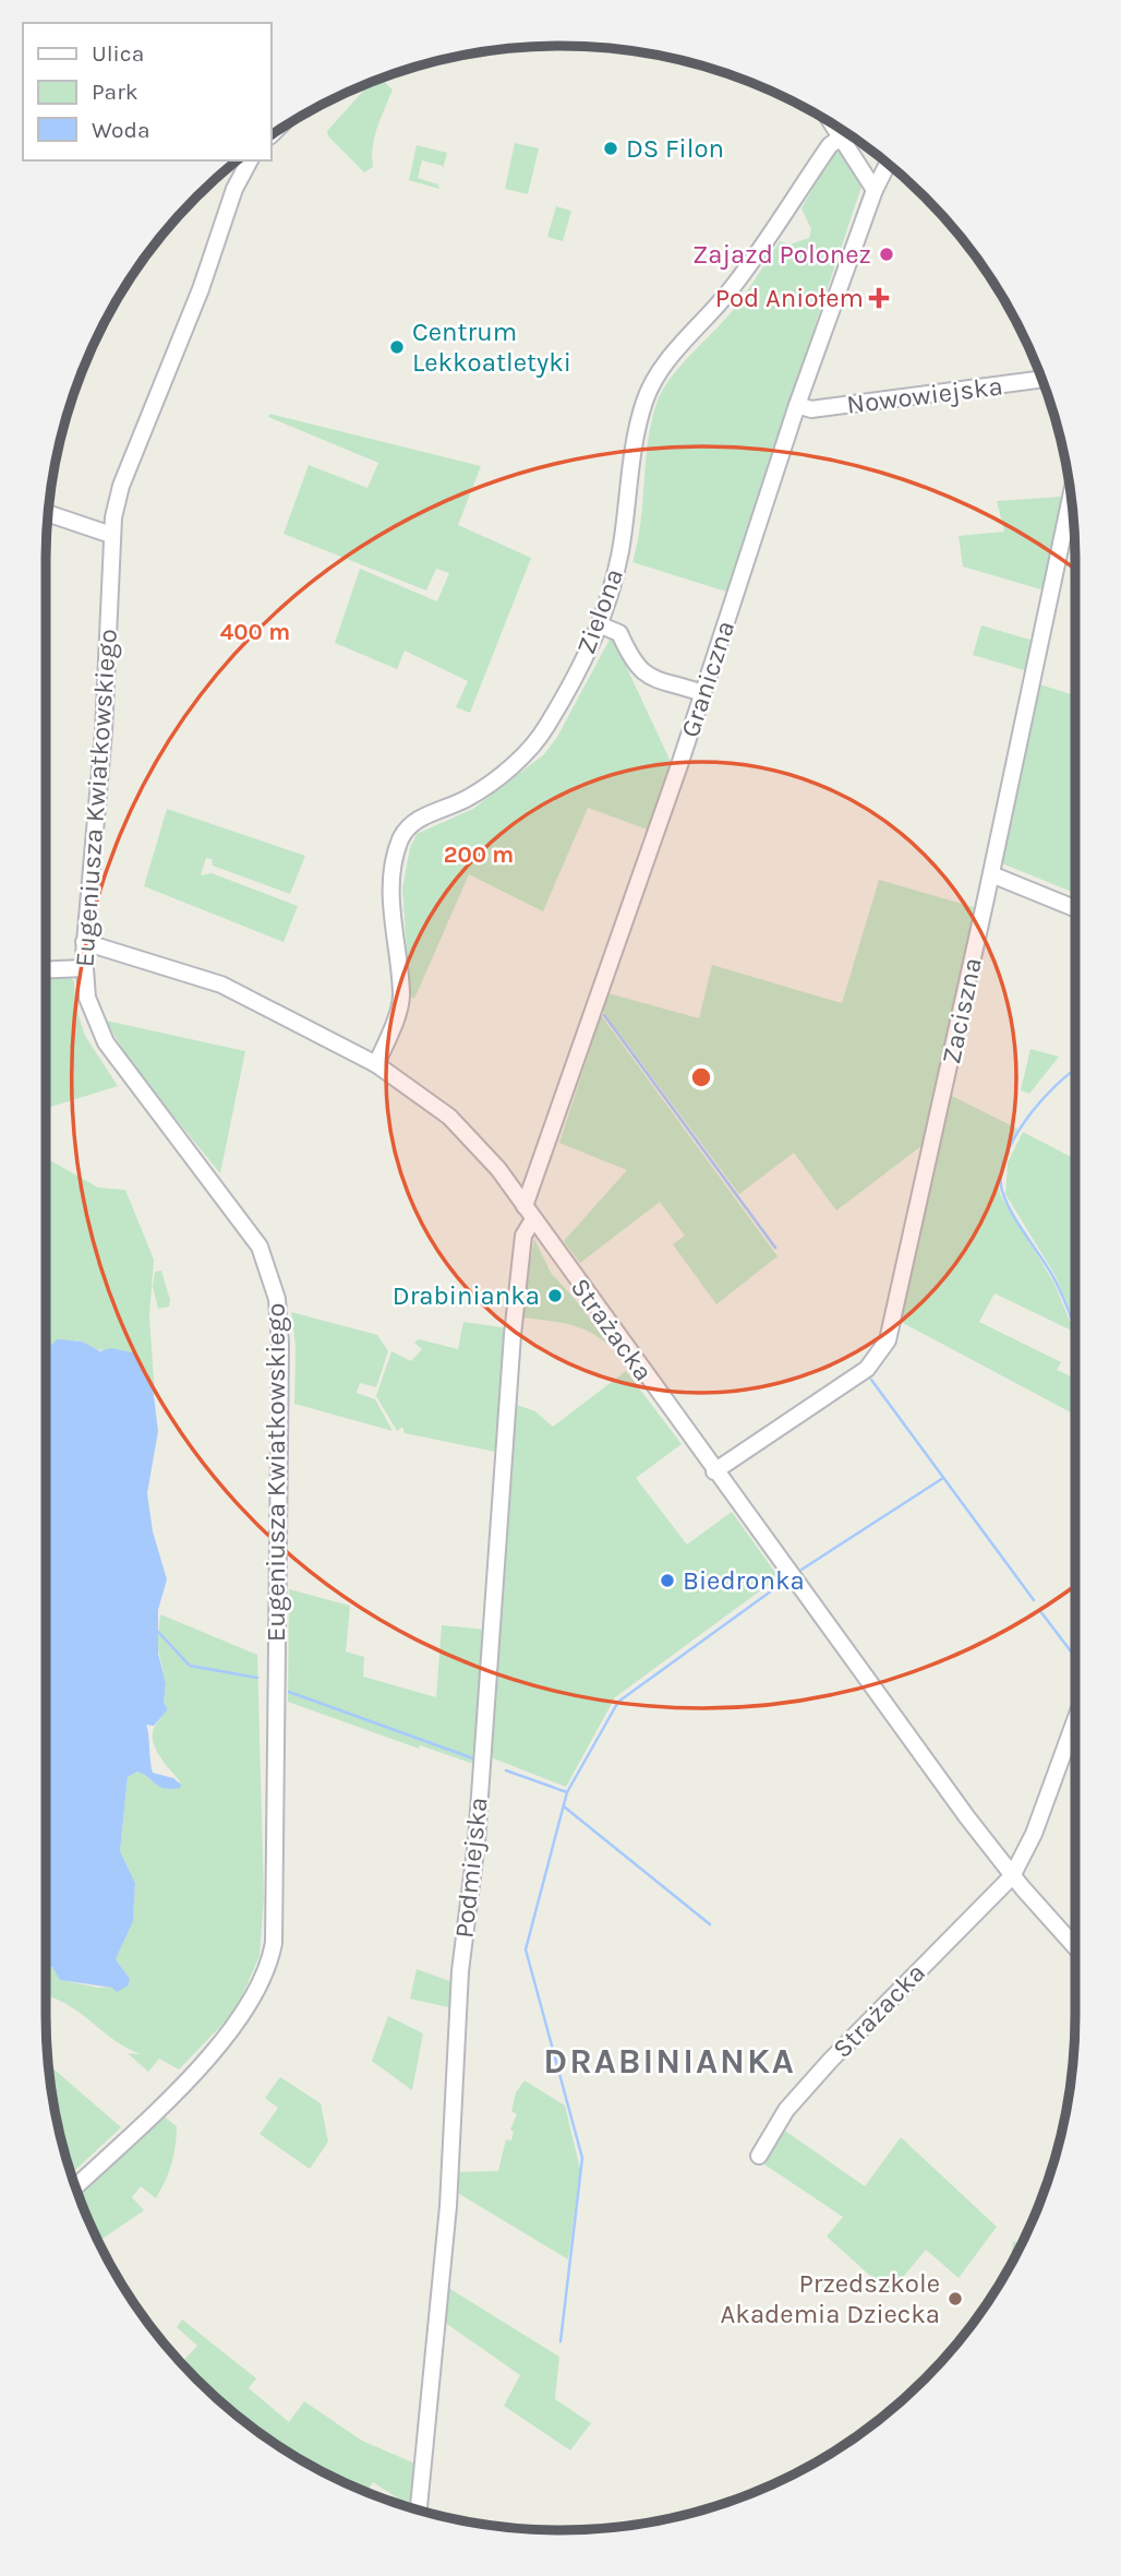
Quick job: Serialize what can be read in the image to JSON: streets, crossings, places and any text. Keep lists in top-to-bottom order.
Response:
{
  "streets": {
    "street": [
      "Nowowiejska",
      "Zielona",
      "Graniczna",
      "Eugeniusza Kwiatkowskiego",
      "Zaciszna",
      "Strażacka",
      "Podmiejska"
    ]
  },
  "crossings": [
    ["Nowowiejska", "Graniczna"],
    ["Zielona", "Strażacka"],
    ["Graniczna", "Strażacka"],
    ["Graniczna", "Podmiejska"],
    ["Eugeniusza Kwiatkowskiego", "Strażacka"],
    ["Zaciszna", "Strażacka"],
    ["Strażacka", "Podmiejska"]
  ],
  "districts": ["DRABINIANKA"],
  "places": {
    "other": [
      "DS Filon",
      "Zajazd Polonez",
      "Centrum Lekkoatletyki",
      "Drabinianka",
      "Biedronka",
      "Przedszkole Akademia Dziecka"
    ],
    "health": ["Pod Aniołem"]
  },
  "legend": ["Ulica", "Park", "Woda"],
  "rings": ["400 m", "200 m"]
}
